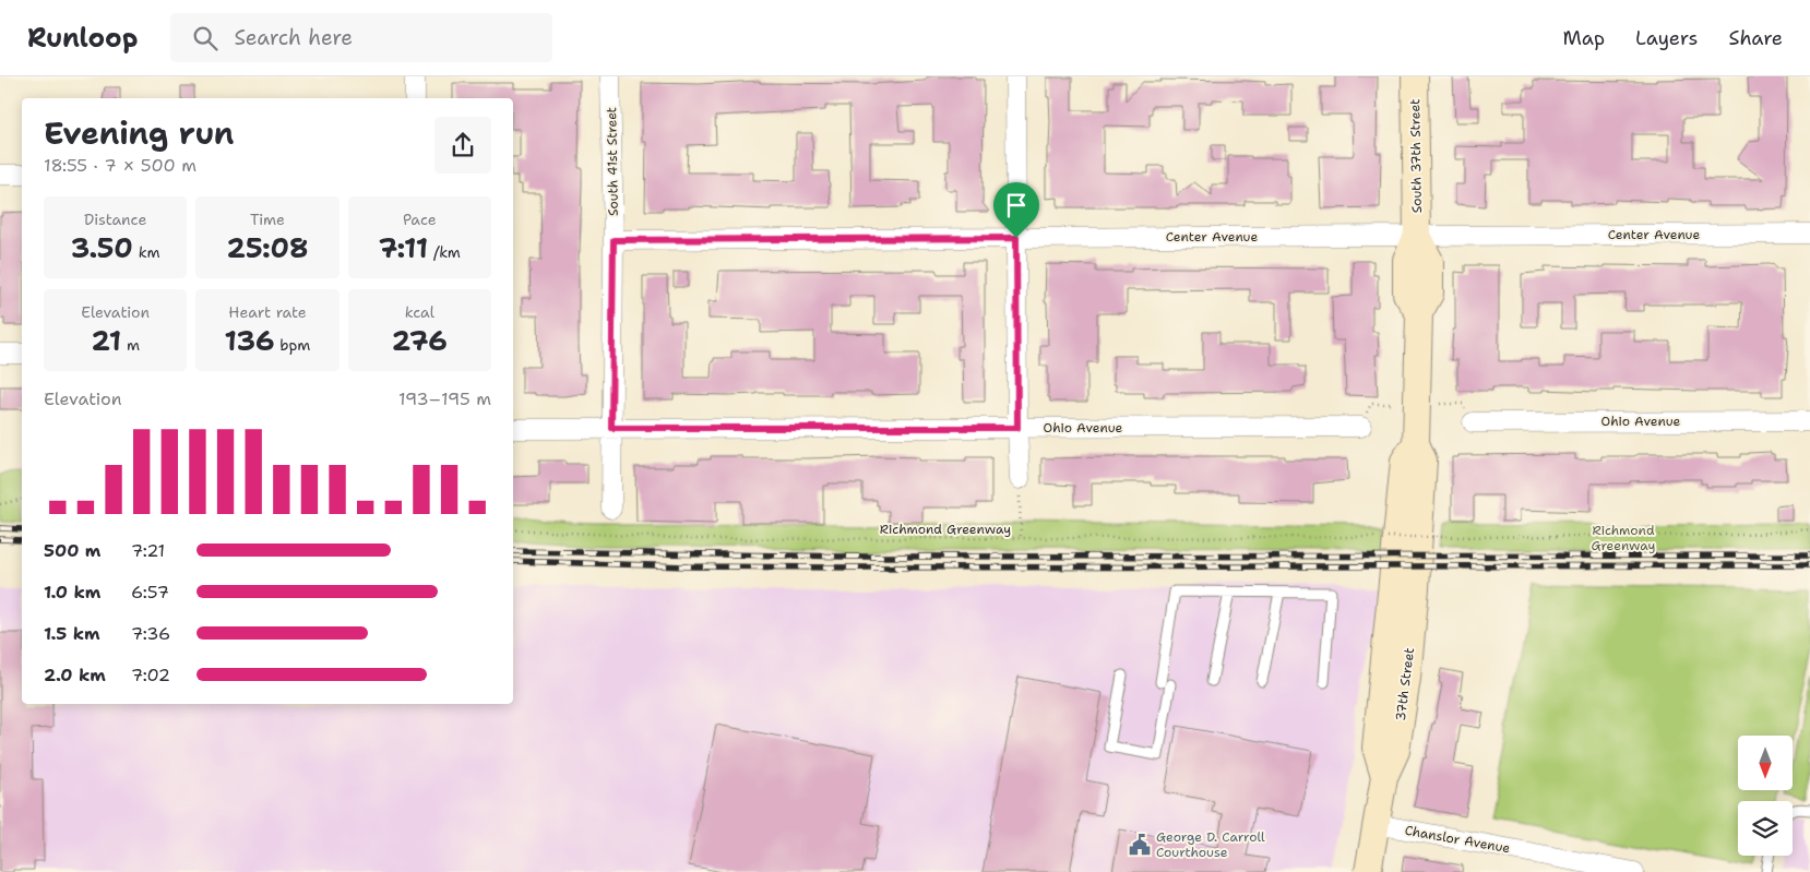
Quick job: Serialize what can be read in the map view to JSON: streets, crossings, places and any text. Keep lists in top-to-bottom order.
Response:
{
  "streets": {
    "street": [
      "South 37th Street",
      "South 41st Street",
      "Center Avenue",
      "Ohio Avenue",
      "37th Street",
      "Chanslor Avenue"
    ],
    "path": ["Richmond Greenway"]
  },
  "crossings": [
    ["South 37th Street", "Center Avenue"],
    ["South 37th Street", "37th Street"],
    ["South 41st Street", "Center Avenue"],
    ["South 41st Street", "Ohio Avenue"],
    ["37th Street", "Chanslor Avenue"]
  ],
  "parks": ["Richmond Greenway"],
  "places": {
    "public building": ["George D. Carroll Courthouse"]
  },
  "north": "bottom",
  "page": {
    "header": "Runloop",
    "search": "Search here",
    "nav": ["Map", "Layers", "Share"],
    "heading": ["Evening run", "18:55 · 7 × 500 m"],
    "stats": [
      ["Distance", "3.50 km"],
      ["Time", "25:08"],
      ["Pace", "7:11 /km"],
      ["Elevation", "21 m"],
      ["Heart rate", "136 bpm"],
      ["kcal", "276"]
    ],
    "chart": ["Elevation", "193–195 m"],
    "list": [
      {
        "name": "500 m",
        "note": "7:21"
      },
      {
        "name": "1.0 km",
        "note": "6:57"
      },
      {
        "name": "1.5 km",
        "note": "7:36"
      },
      {
        "name": "2.0 km",
        "note": "7:02"
      }
    ]
  }
}
